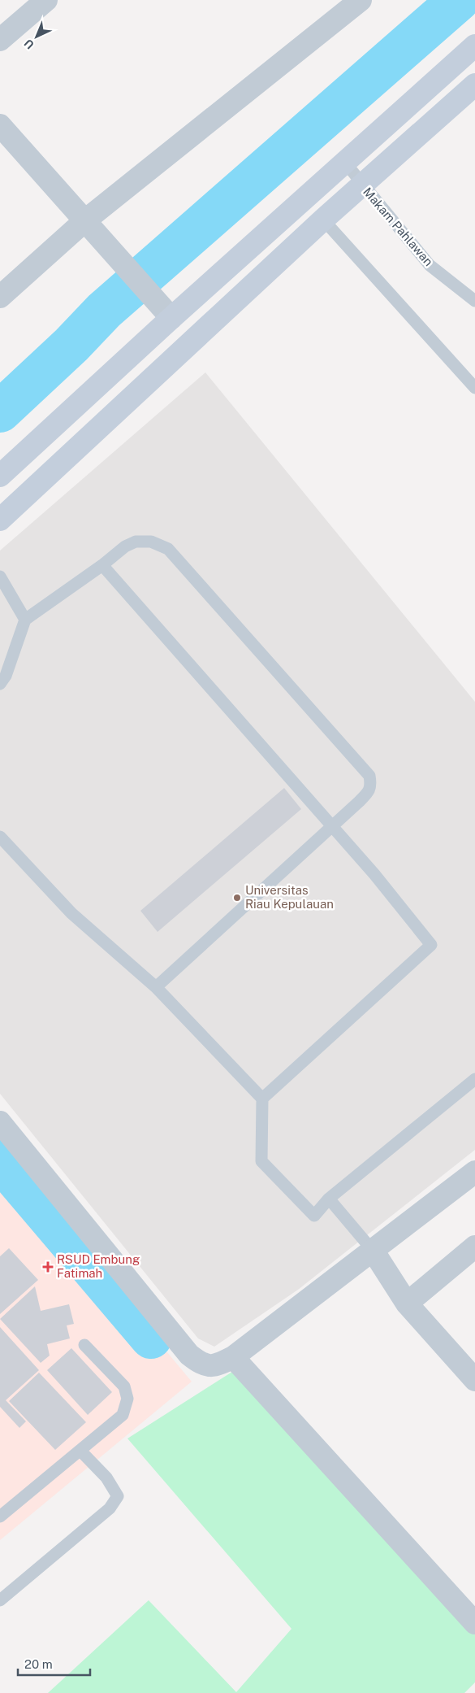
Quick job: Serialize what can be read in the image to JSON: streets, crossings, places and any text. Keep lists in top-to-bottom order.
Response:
{
  "streets": {
    "lane": ["Makam Pahlawan"]
  },
  "places": {
    "other": ["Universitas Riau Kepulauan"],
    "health": ["RSUD Embung Fatimah"]
  },
  "scale_bar": "20 m",
  "north": "bottom left"
}
